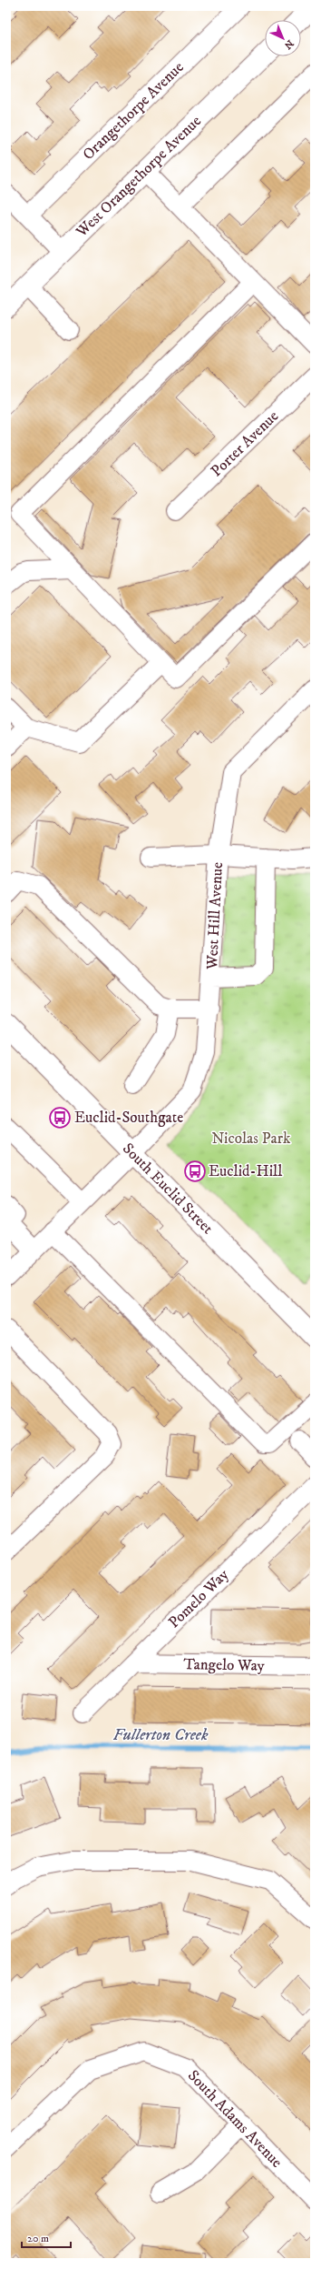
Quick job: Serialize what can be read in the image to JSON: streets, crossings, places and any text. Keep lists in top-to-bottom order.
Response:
{
  "streets": {
    "main road": ["West Orangethorpe Avenue", "South Euclid Street"],
    "street": [
      "Orangethorpe Avenue",
      "Porter Avenue",
      "West Hill Avenue",
      "Pomelo Way",
      "Tangelo Way",
      "South Adams Avenue"
    ]
  },
  "crossings": [
    ["West Hill Avenue", "South Euclid Street"],
    ["Pomelo Way", "Tangelo Way"]
  ],
  "water": ["Fullerton Creek"],
  "parks": ["Nicolas Park"],
  "places": {
    "bus stop": ["Euclid-Southgate", "Euclid-Hill"]
  },
  "scale_bar": "20 m",
  "north": "bottom right"
}
